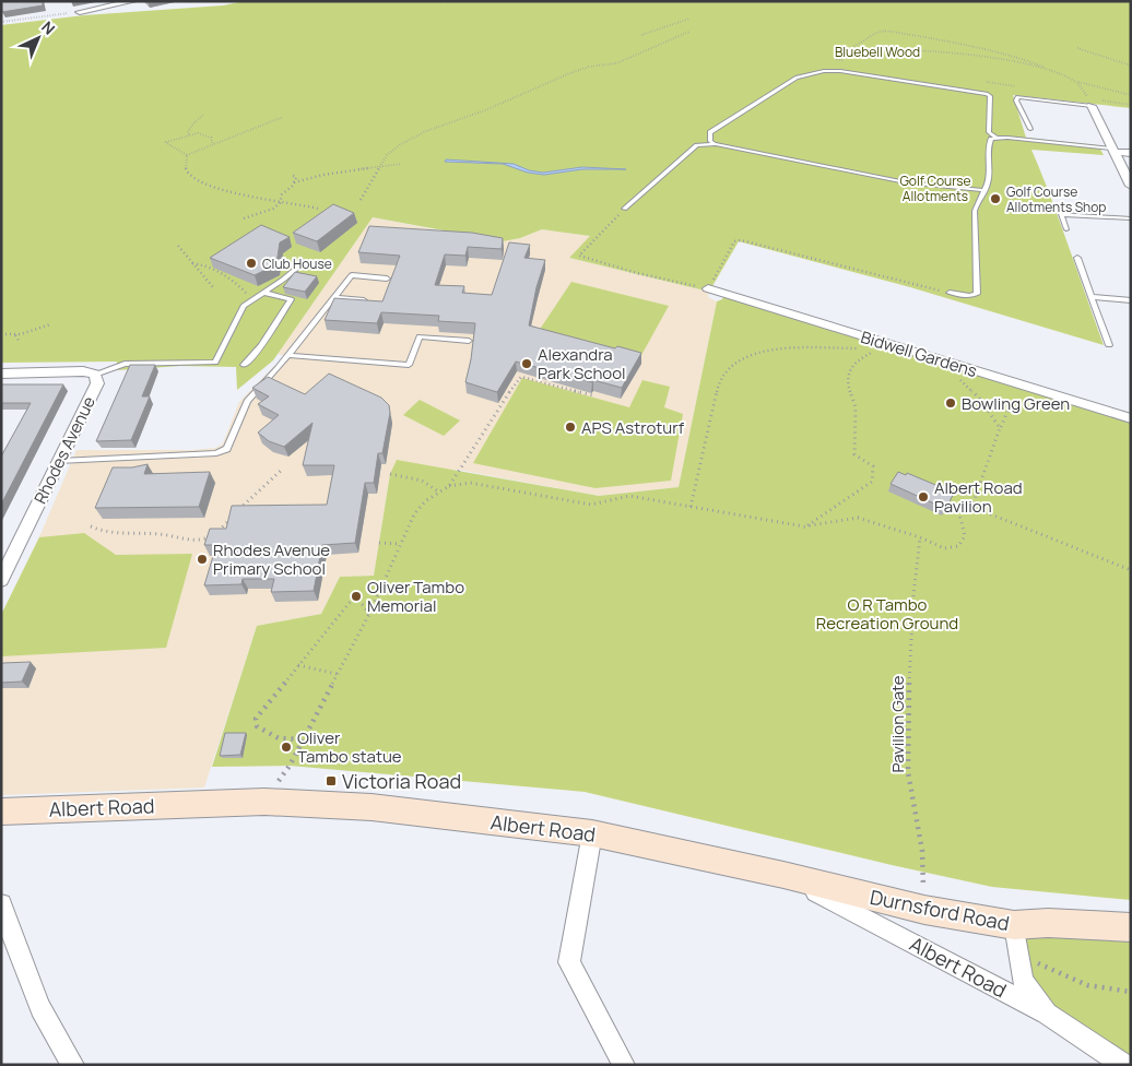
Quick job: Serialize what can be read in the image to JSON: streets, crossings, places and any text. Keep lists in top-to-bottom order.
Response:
{
  "streets": {
    "main road": ["Albert Road", "Durnsford Road"],
    "street": ["Bidwell Gardens", "Rhodes Avenue"],
    "path": ["Pavilion Gate"]
  },
  "crossings": [
    ["Pavilion Gate", "Durnsford Road"],
    ["Albert Road", "Durnsford Road"]
  ],
  "parks": ["Bluebell Wood", "Golf Course Allotments", "O R Tambo Recreation Ground"],
  "places": {
    "other": [
      "Golf Course Allotments Shop",
      "Club House",
      "Alexandra Park School",
      "Bowling Green",
      "APS Astroturf",
      "Albert Road Pavilion",
      "Rhodes Avenue Primary School",
      "Oliver Tambo Memorial",
      "Oliver Tambo statue"
    ],
    "transit": ["Victoria Road"]
  },
  "north": "top right"
}
